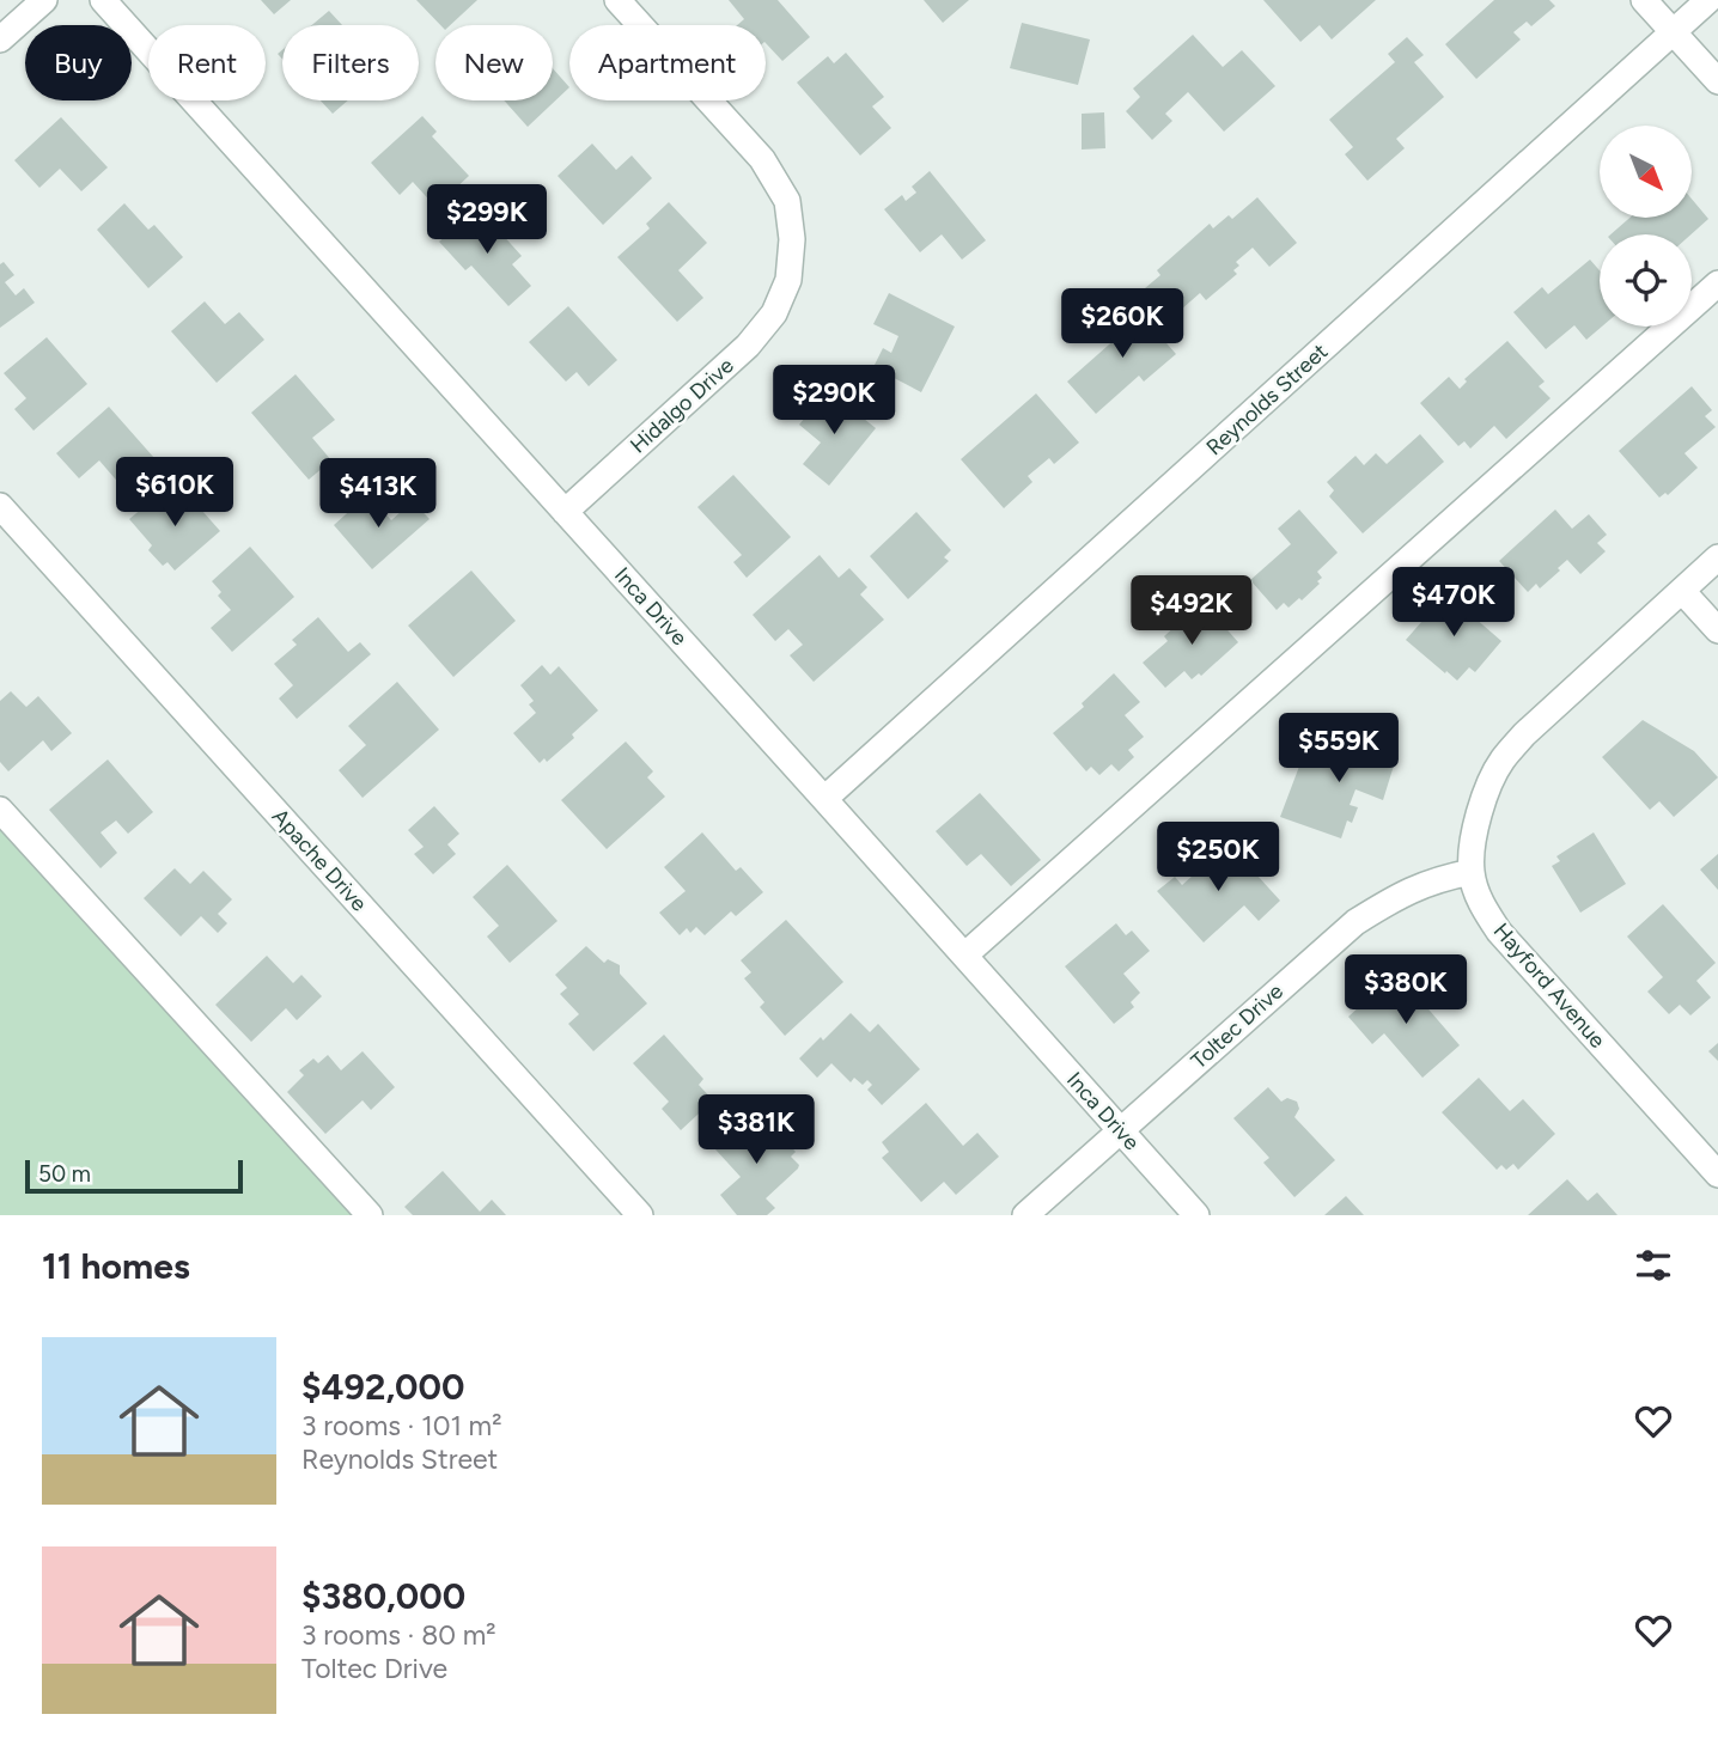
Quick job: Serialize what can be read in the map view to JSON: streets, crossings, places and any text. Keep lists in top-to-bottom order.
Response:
{
  "streets": {
    "street": [
      "Reynolds Street",
      "Hidalgo Drive",
      "Inca Drive",
      "Apache Drive",
      "Hayford Avenue",
      "Toltec Drive"
    ]
  },
  "crossings": [
    ["Reynolds Street", "Inca Drive"],
    ["Hidalgo Drive", "Inca Drive"],
    ["Inca Drive", "Toltec Drive"],
    ["Hayford Avenue", "Toltec Drive"]
  ],
  "scale_bar": "50 m",
  "north": "bottom right",
  "page": {
    "chip": [
      "Buy",
      "Rent",
      "Filters",
      "New",
      "Apartment"
    ],
    "price": [
      "$299K",
      "$260K",
      "$290K",
      "$610K",
      "$413K",
      "$470K",
      "$492K",
      "$559K",
      "$250K",
      "$380K",
      "$381K"
    ],
    "scale": "50 m",
    "heading": "11 homes",
    "list": [
      {
        "name": "$492,000",
        "note": "3 rooms · 101 m² · Reynolds Street"
      },
      {
        "name": "$380,000",
        "note": "3 rooms · 80 m² · Toltec Drive"
      }
    ]
  }
}
